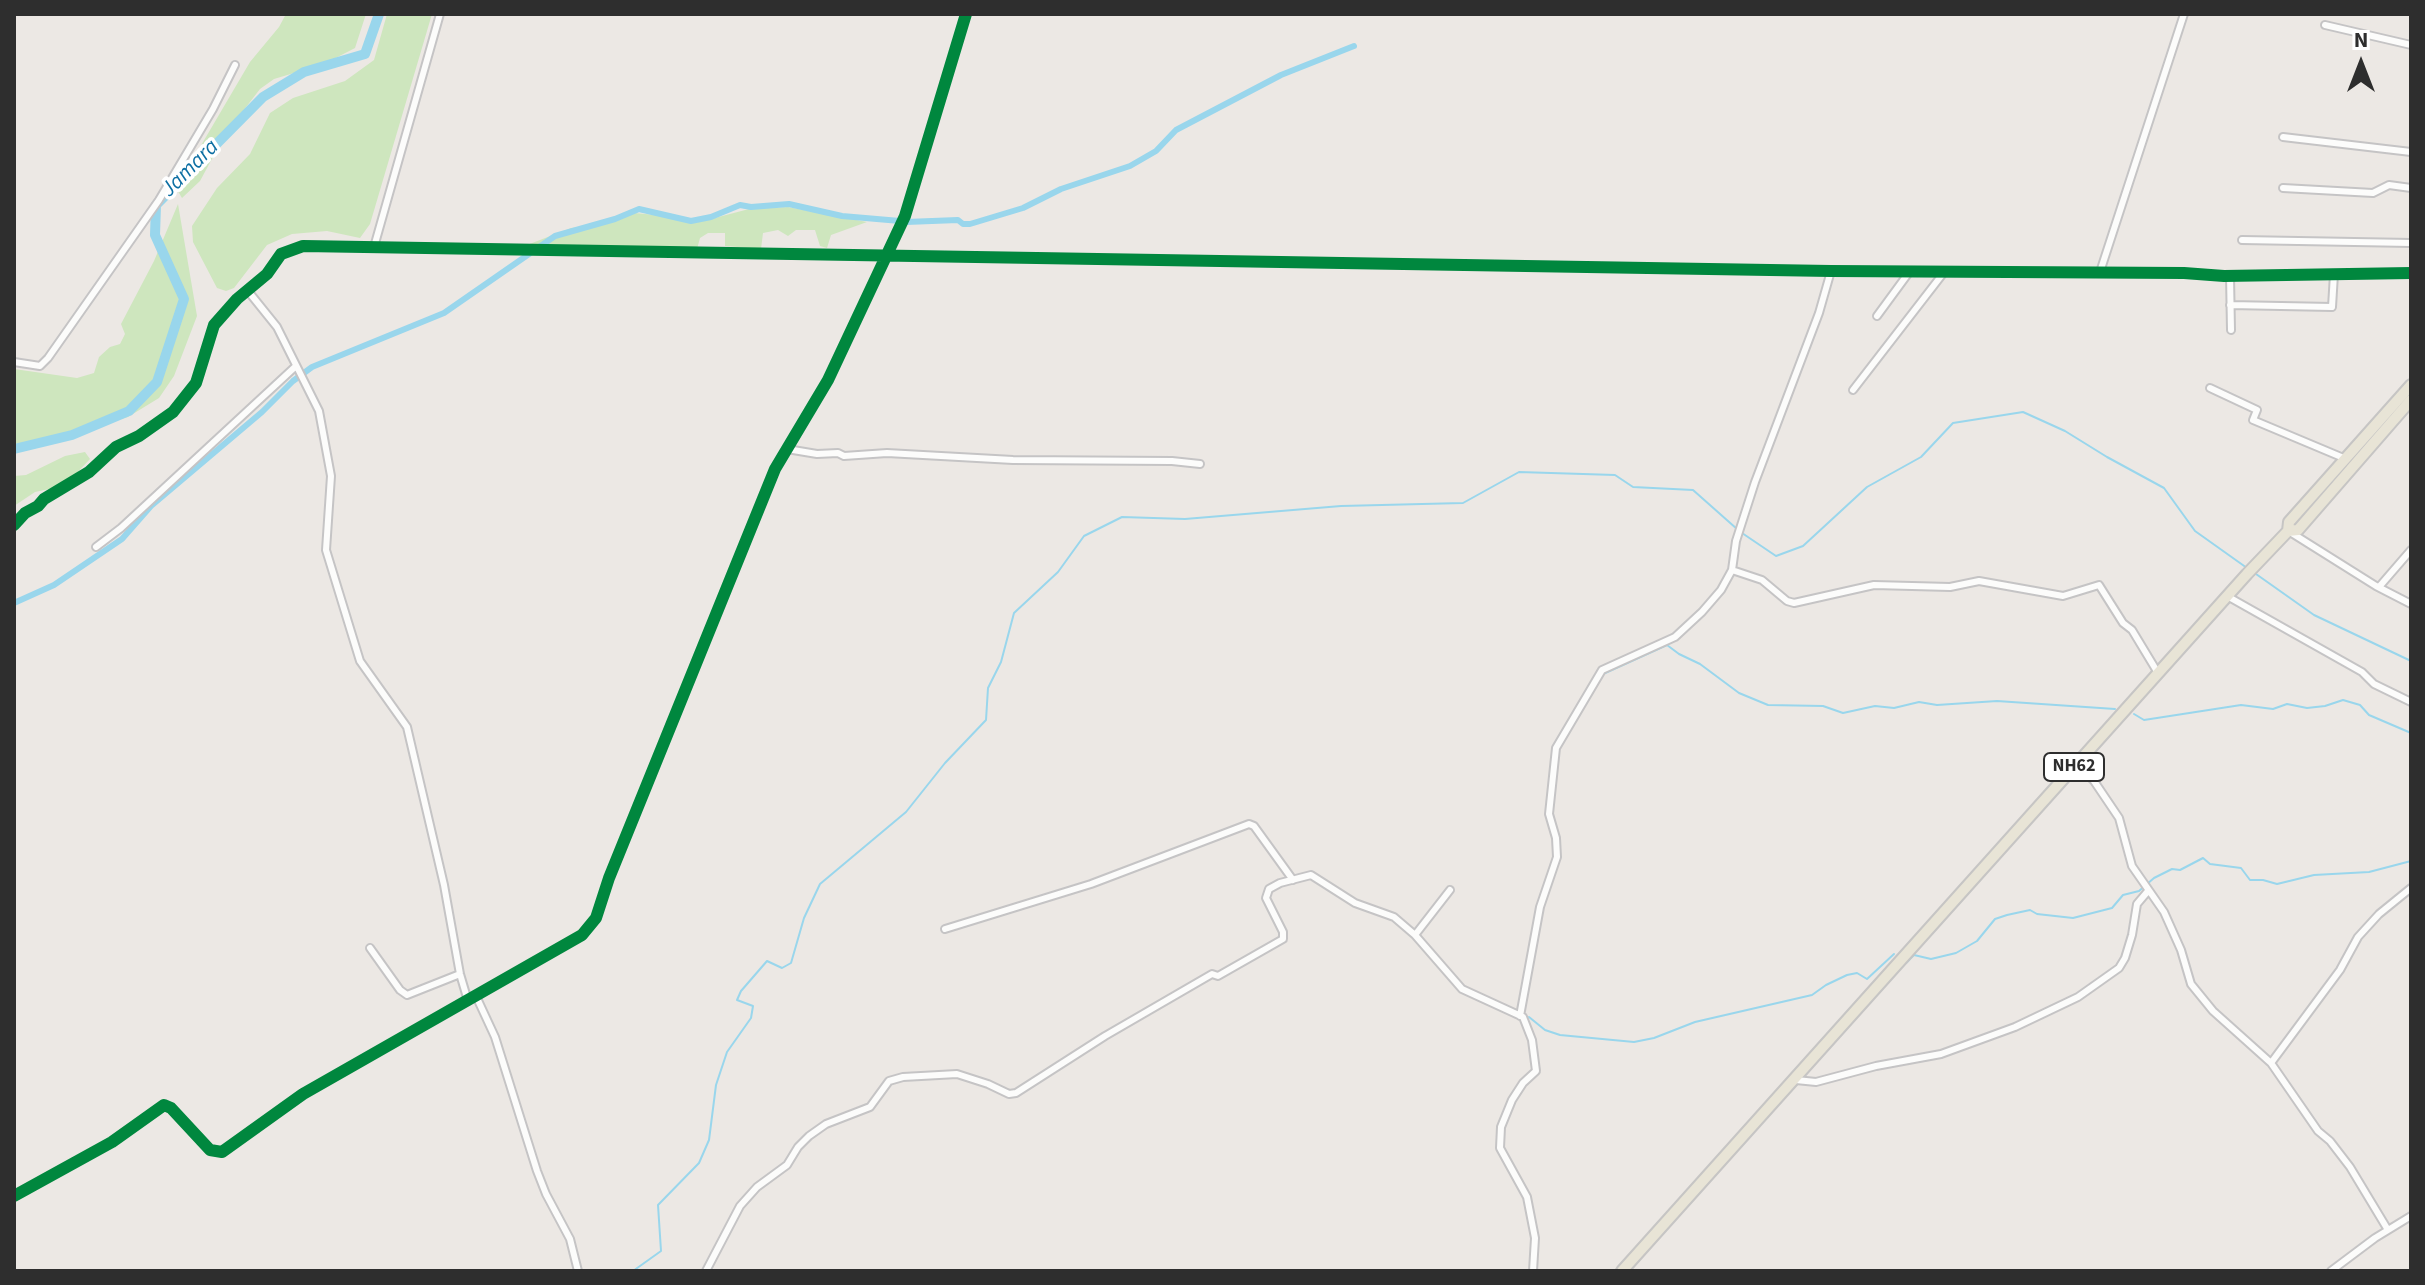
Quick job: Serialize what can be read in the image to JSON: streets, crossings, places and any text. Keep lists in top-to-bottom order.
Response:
{
  "streets": {
    "main road": ["NH62"]
  },
  "water": ["Jamara"],
  "north": "top"
}
